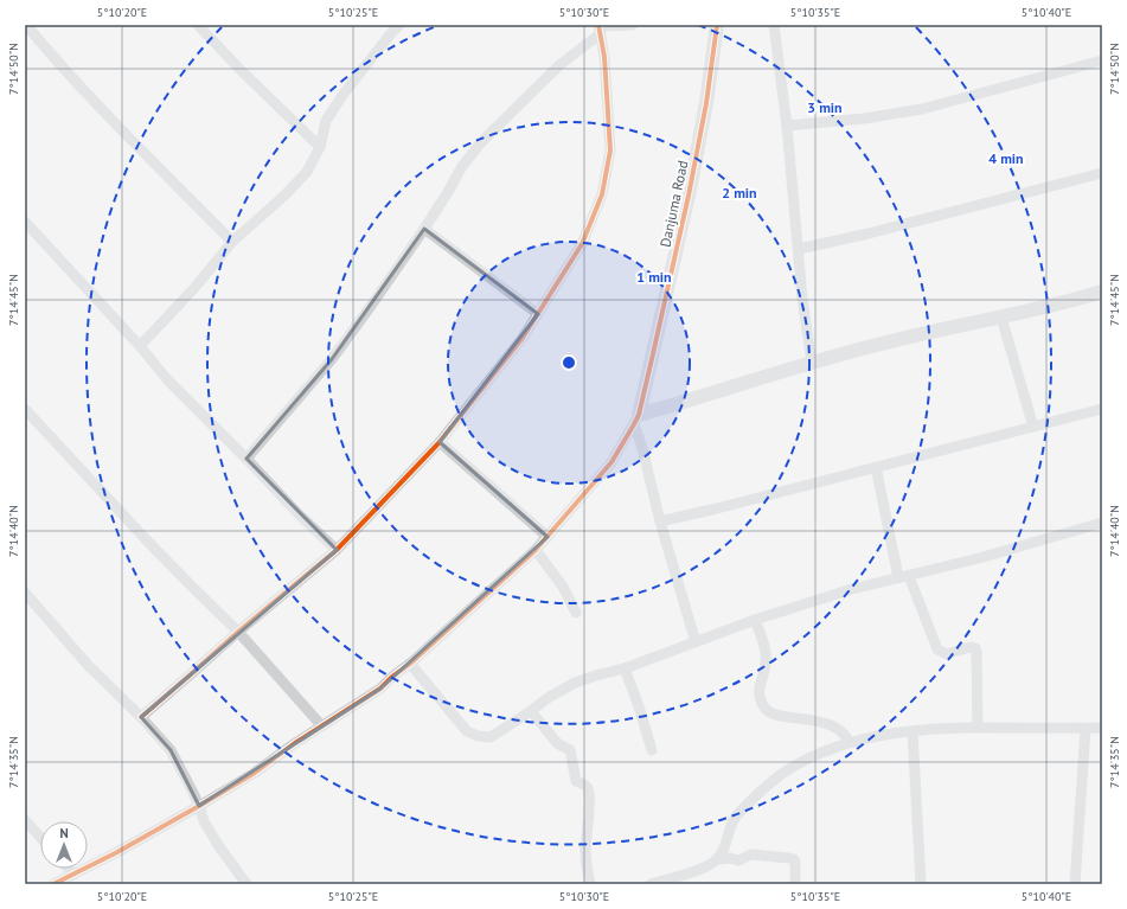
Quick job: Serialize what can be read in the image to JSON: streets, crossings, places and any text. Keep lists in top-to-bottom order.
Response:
{
  "streets": {
    "street": ["Danjuma Road"]
  },
  "north": "top",
  "coordinates": [
    "5°10'20\"E",
    "5°10'25\"E",
    "5°10'30\"E",
    "5°10'35\"E",
    "5°10'40\"E",
    "7°14'50\"N",
    "7°14'45\"N",
    "7°14'40\"N",
    "7°14'35\"N"
  ],
  "rings": [
    "3 min",
    "4 min",
    "2 min",
    "1 min"
  ]
}
